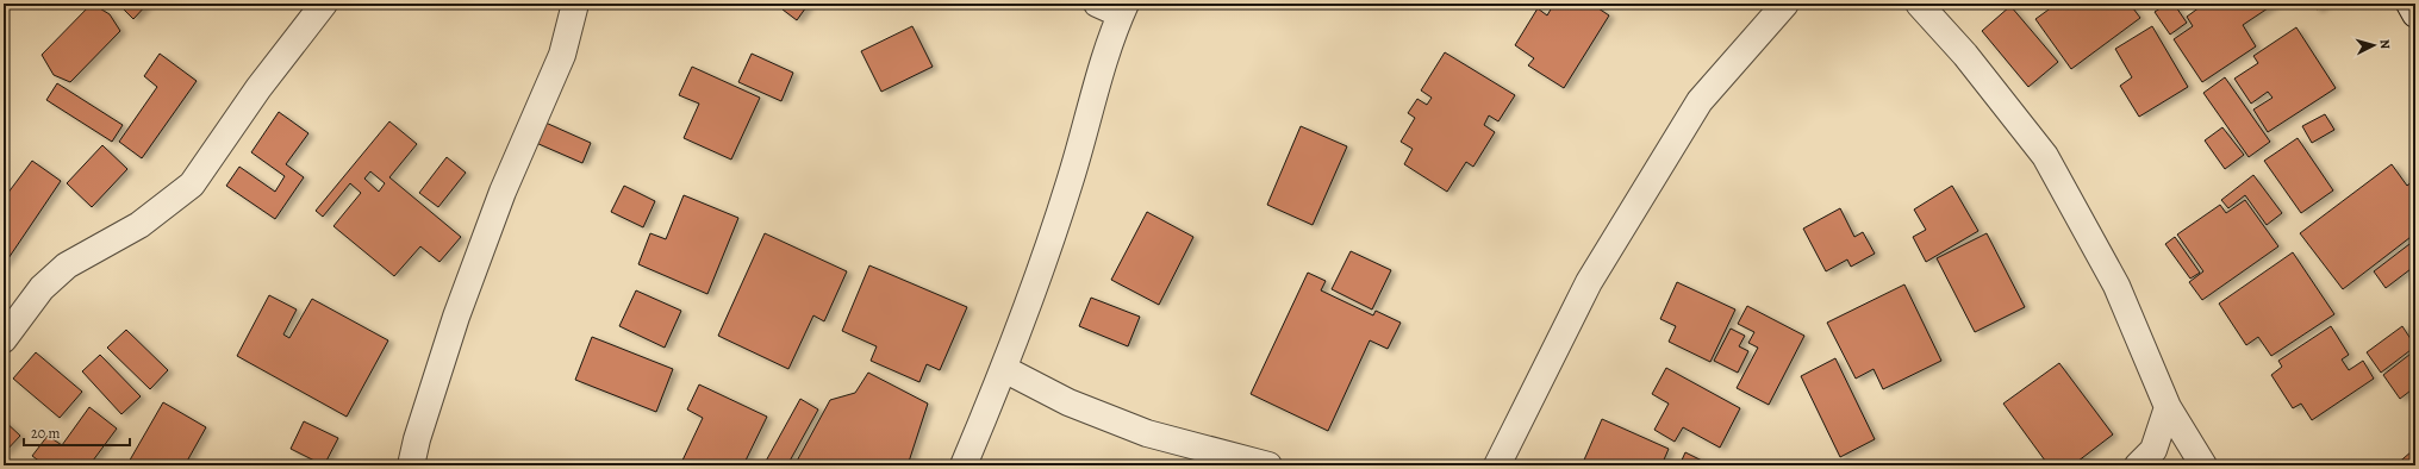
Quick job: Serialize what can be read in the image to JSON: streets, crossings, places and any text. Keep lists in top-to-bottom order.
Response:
{
  "scale_bar": "20 m",
  "north": "right"
}
